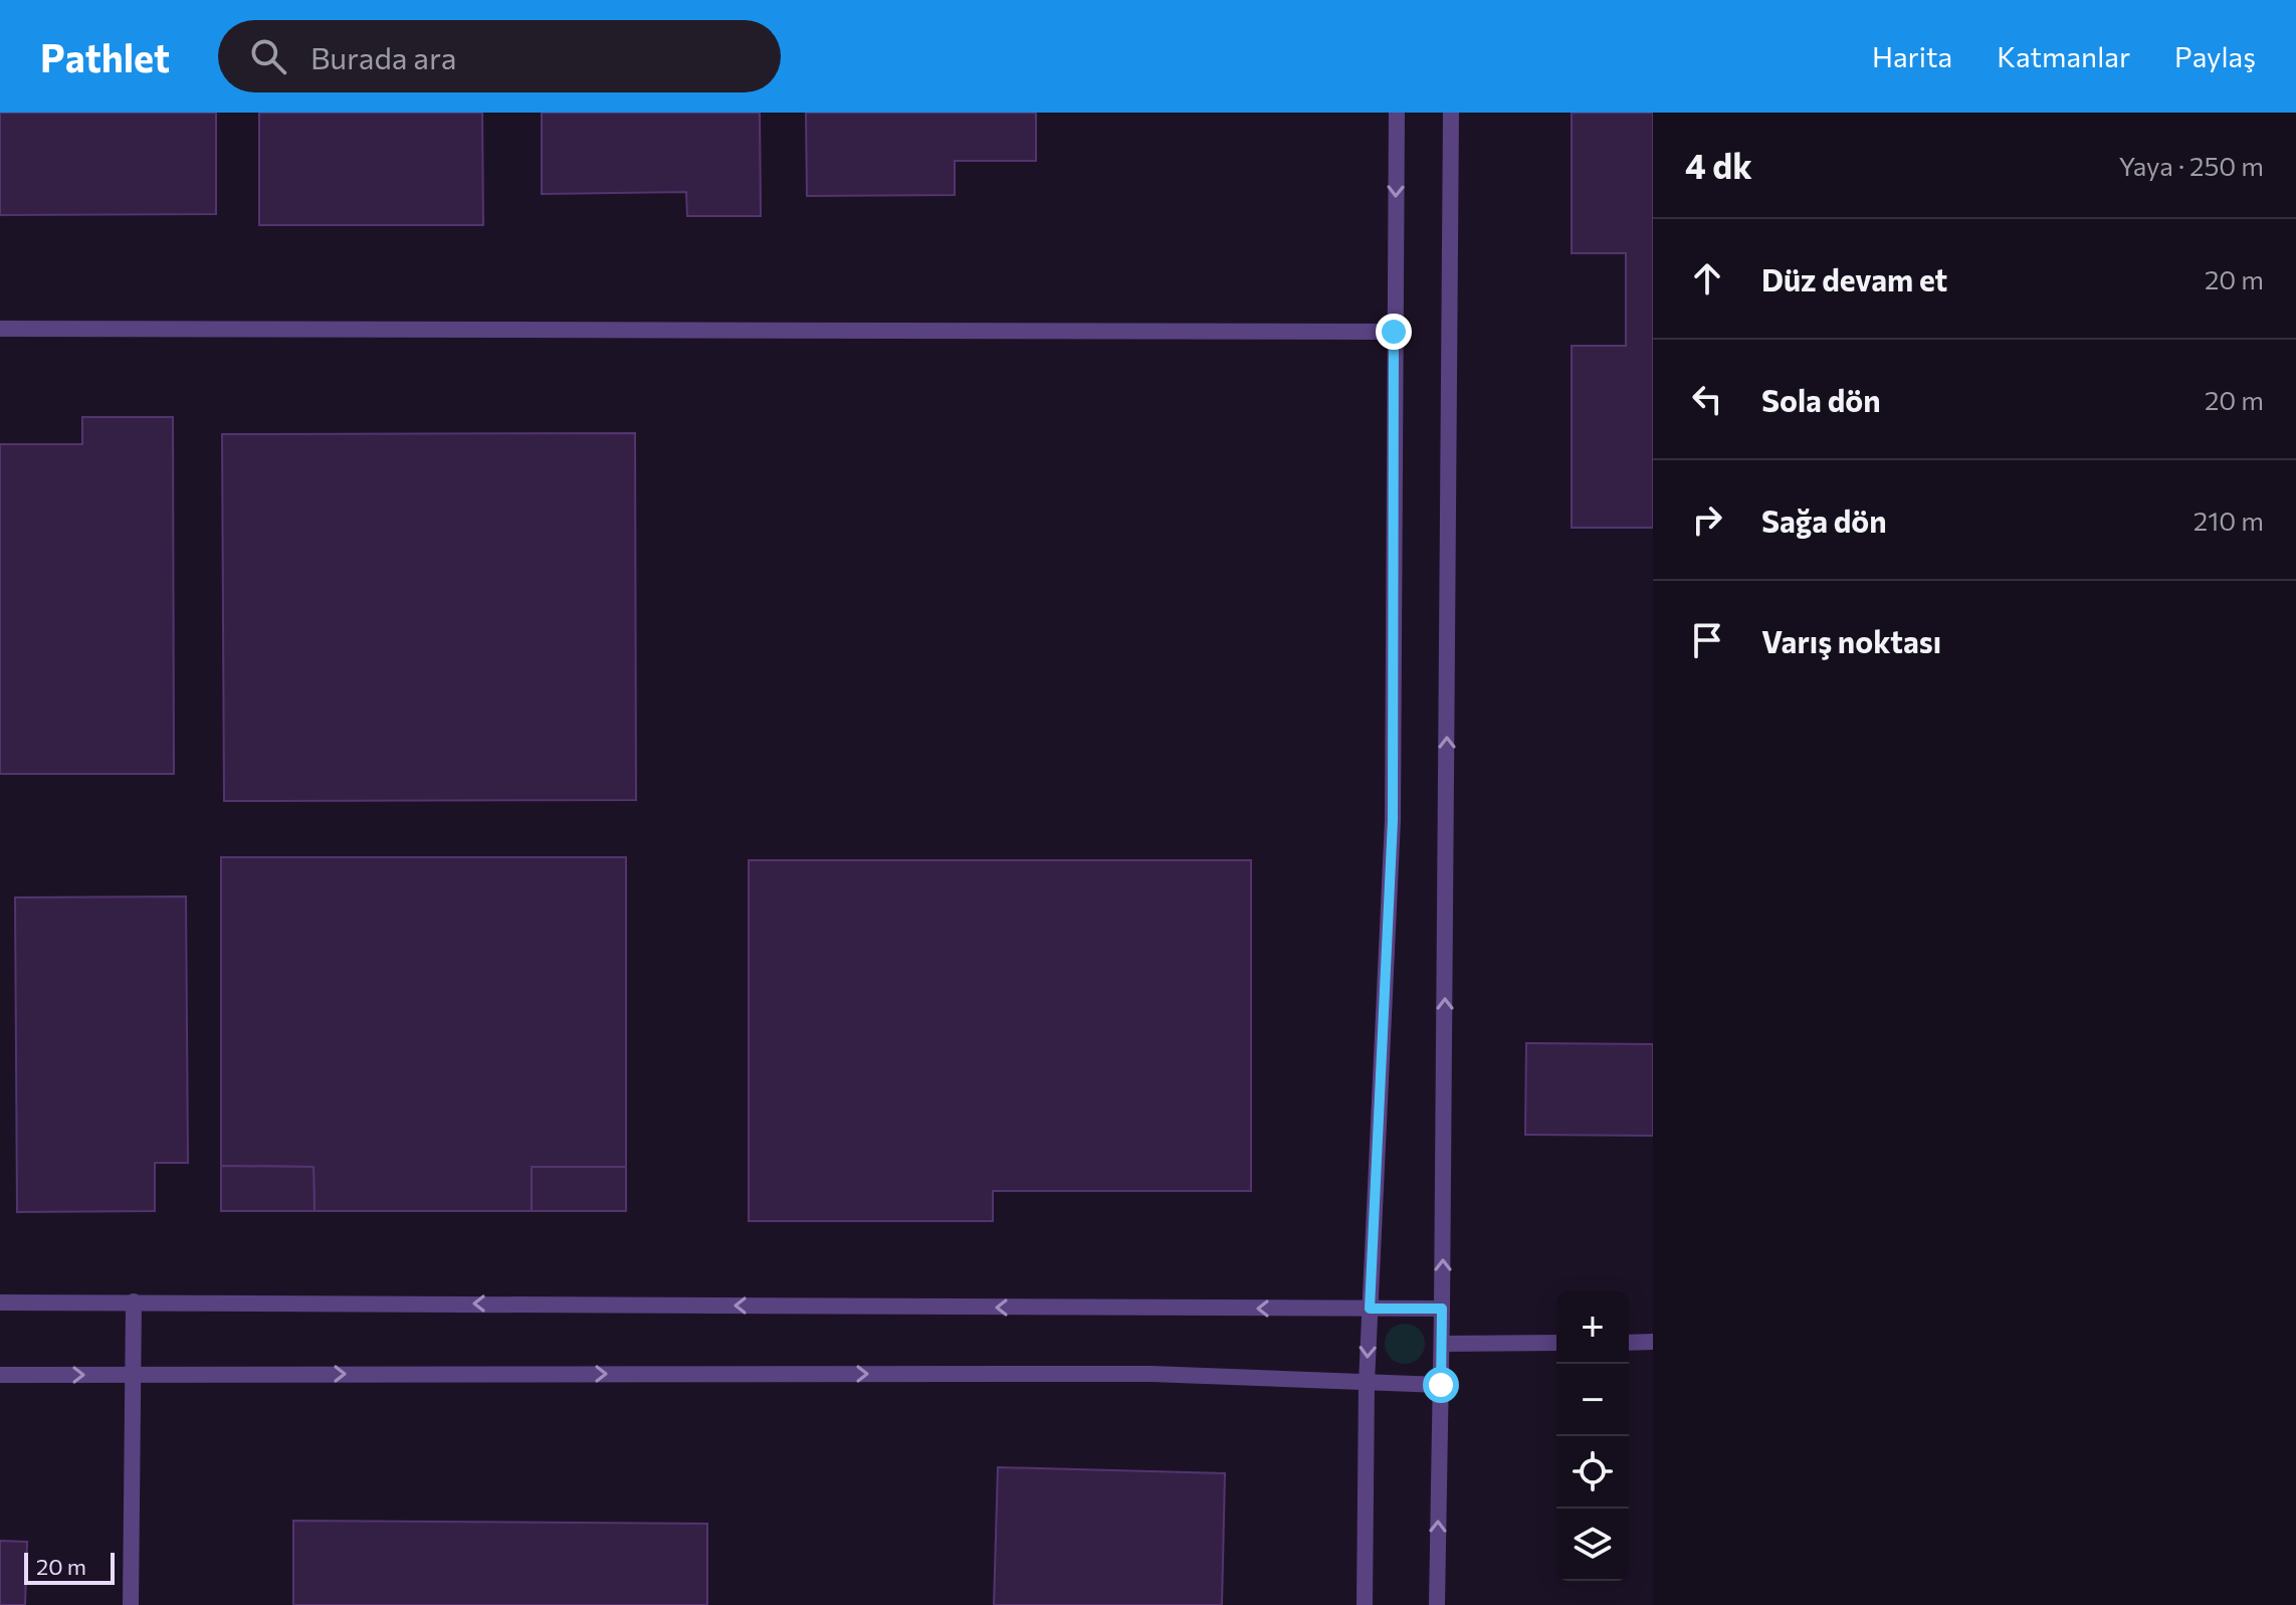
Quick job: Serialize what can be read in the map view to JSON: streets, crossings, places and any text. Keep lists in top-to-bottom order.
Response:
{
  "scale_bar": "20 m",
  "page": {
    "header": "Pathlet",
    "search": "Burada ara",
    "nav": ["Harita", "Katmanlar", "Paylaş"],
    "heading": ["4 dk", "Yaya · 250 m"],
    "list": [
      ["Düz devam et", "20 m"],
      ["Sola dön", "20 m"],
      ["Sağa dön", "210 m"],
      "Varış noktası"
    ],
    "map_buttons": ["+", "−"],
    "scale": "20 m"
  }
}
